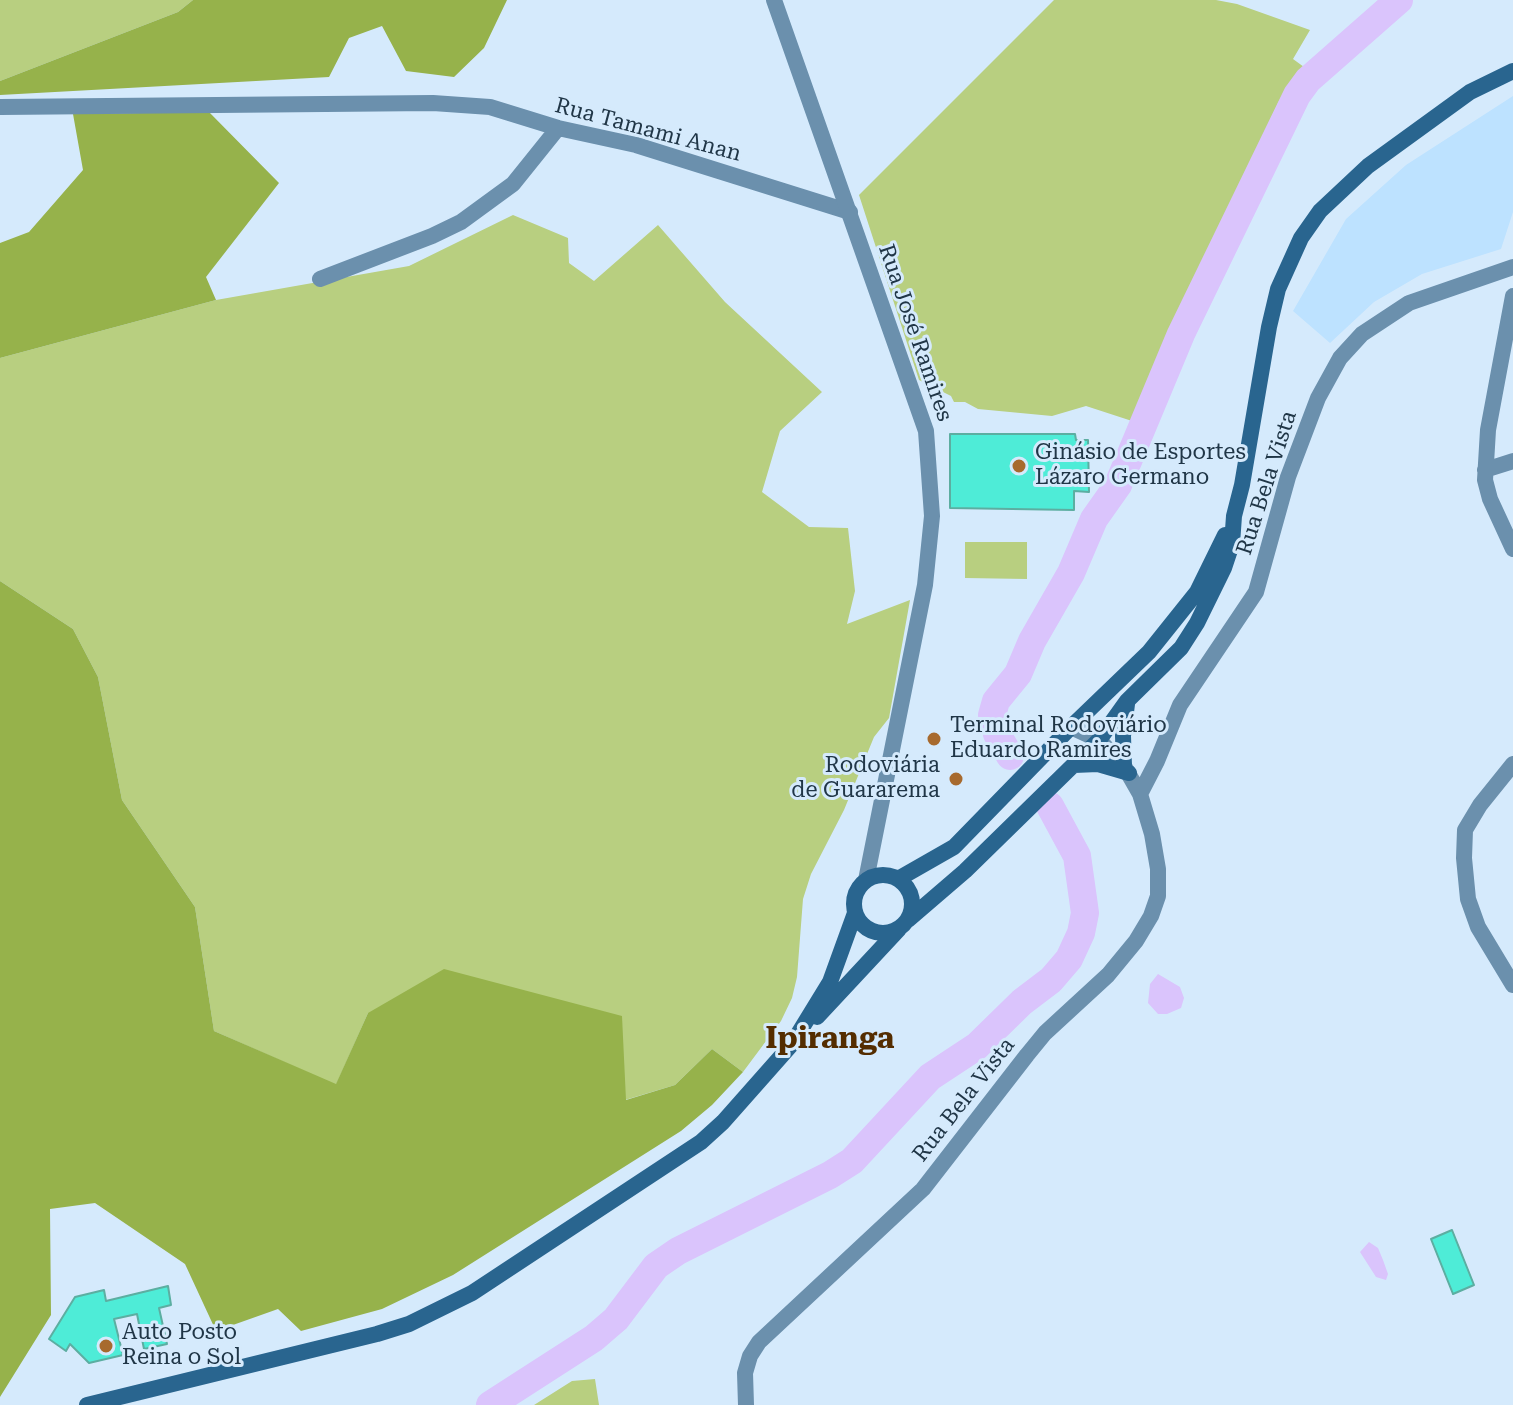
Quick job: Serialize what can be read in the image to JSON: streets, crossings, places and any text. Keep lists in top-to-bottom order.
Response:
{
  "streets": {
    "street": ["Rua Tamami Anan", "Rua José Ramires", "Rua Bela Vista"]
  },
  "crossings": [
    ["Rua Tamami Anan", "Rua José Ramires"]
  ],
  "districts": ["Ipiranga"],
  "places": [
    "Ginásio de Esportes Lázaro Germano",
    "Terminal Rodoviário Eduardo Ramires",
    "Rodoviária de Guararema",
    "Auto Posto Reina o Sol"
  ]
}
